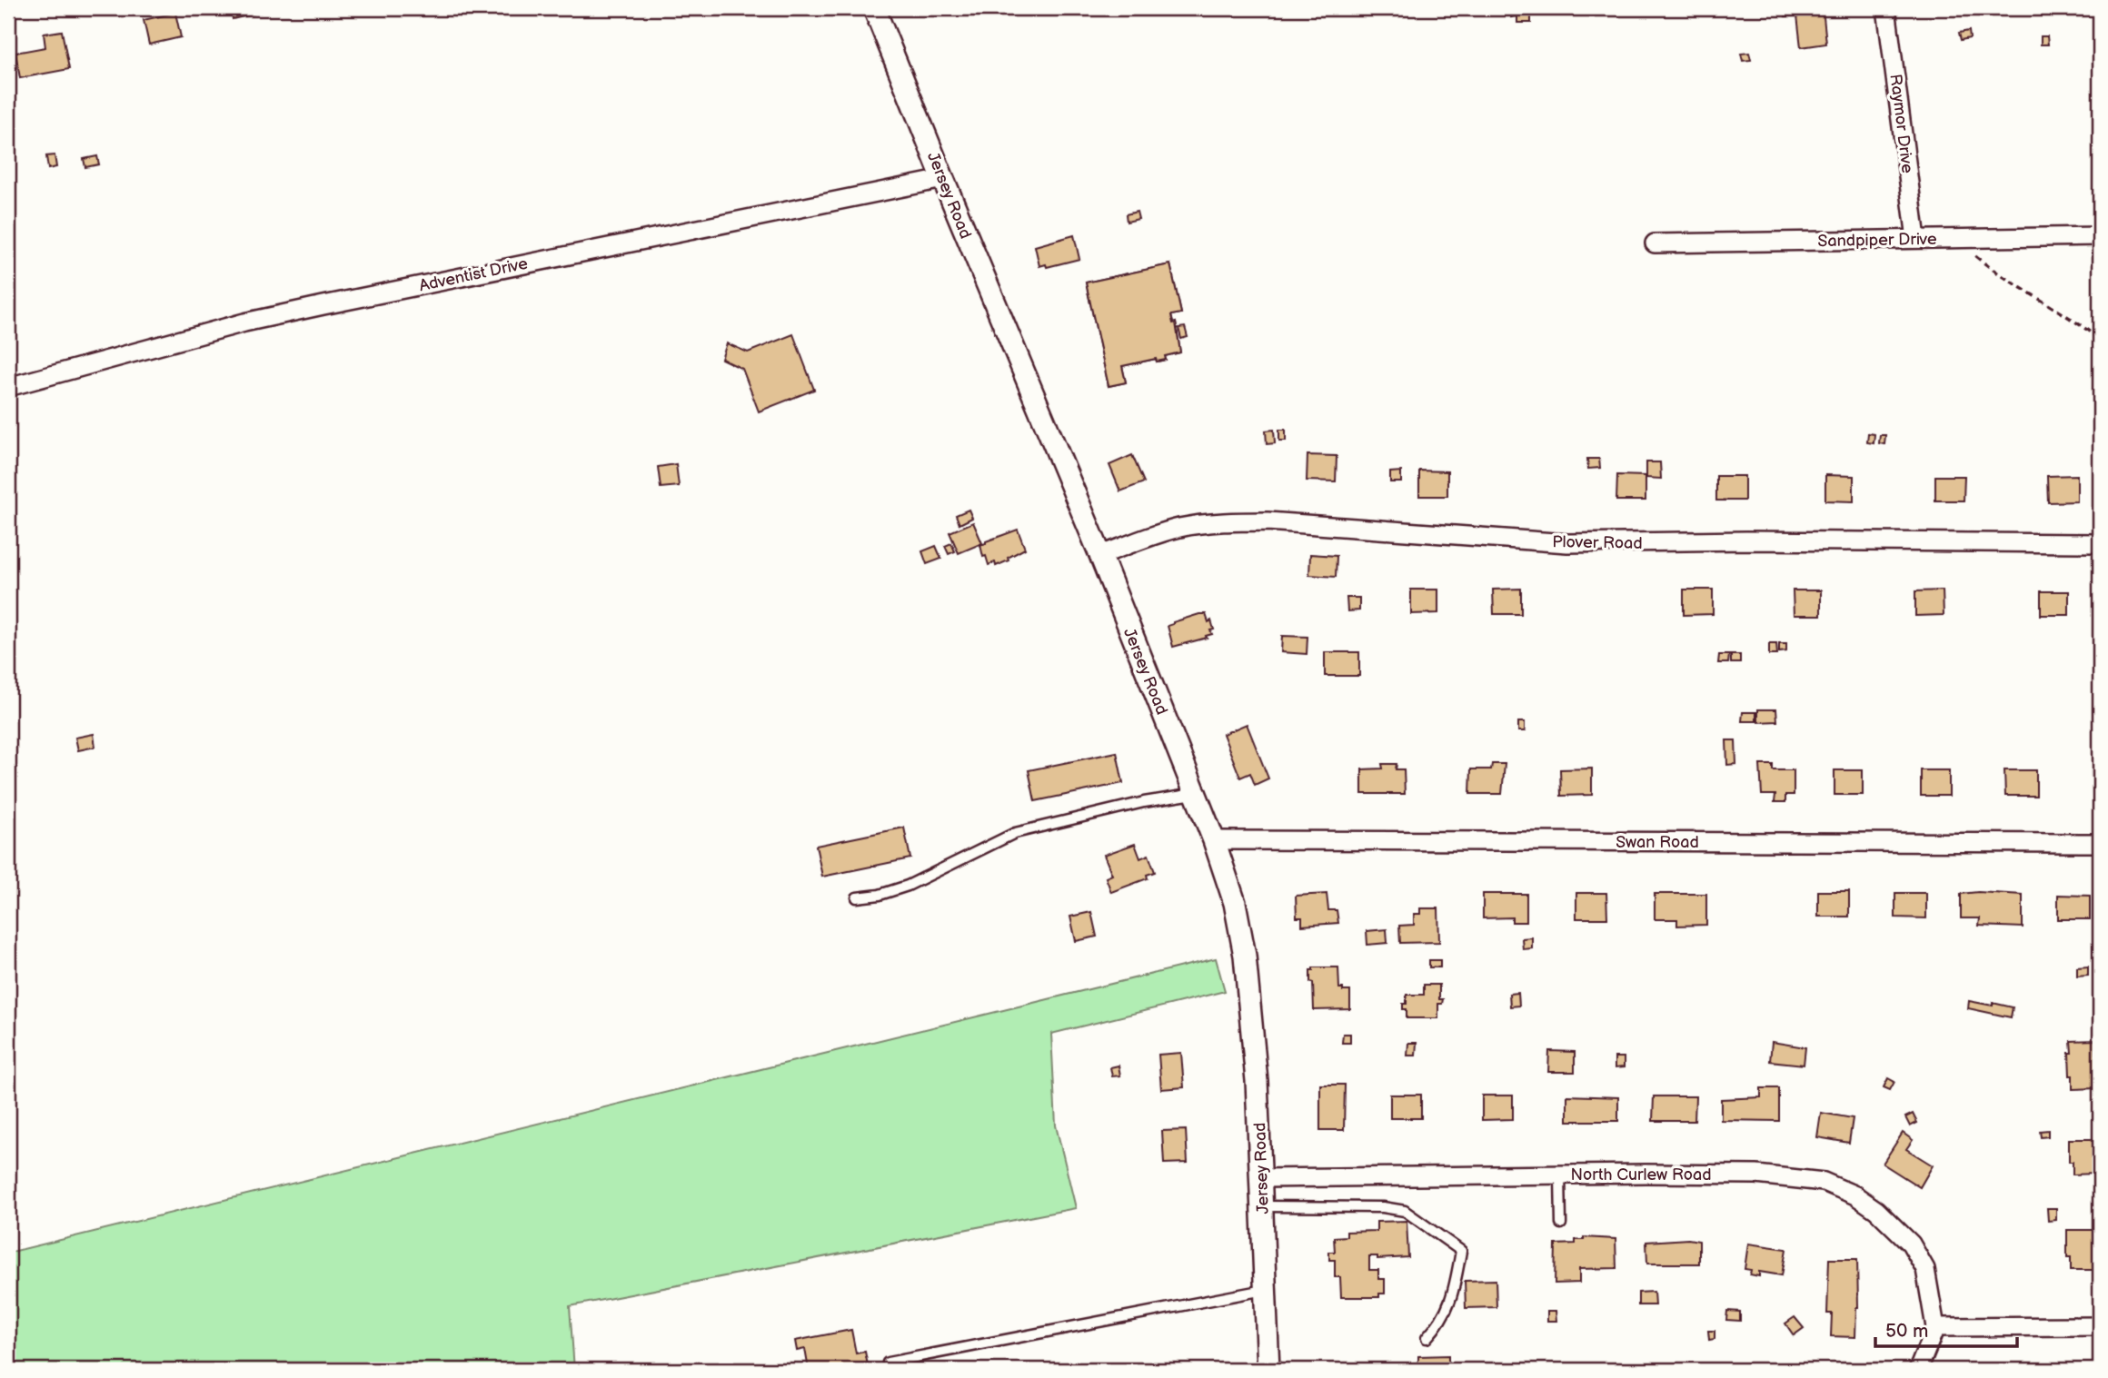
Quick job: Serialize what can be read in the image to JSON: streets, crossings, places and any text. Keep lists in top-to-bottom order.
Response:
{
  "streets": {
    "street": [
      "Raymor Drive",
      "Jersey Road",
      "Sandpiper Drive",
      "Adventist Drive",
      "Plover Road",
      "Swan Road",
      "North Curlew Road"
    ]
  },
  "crossings": [
    ["Raymor Drive", "Sandpiper Drive"],
    ["Jersey Road", "Adventist Drive"],
    ["Jersey Road", "Plover Road"],
    ["Jersey Road", "Swan Road"],
    ["Jersey Road", "North Curlew Road"]
  ],
  "scale_bar": "50 m"
}
